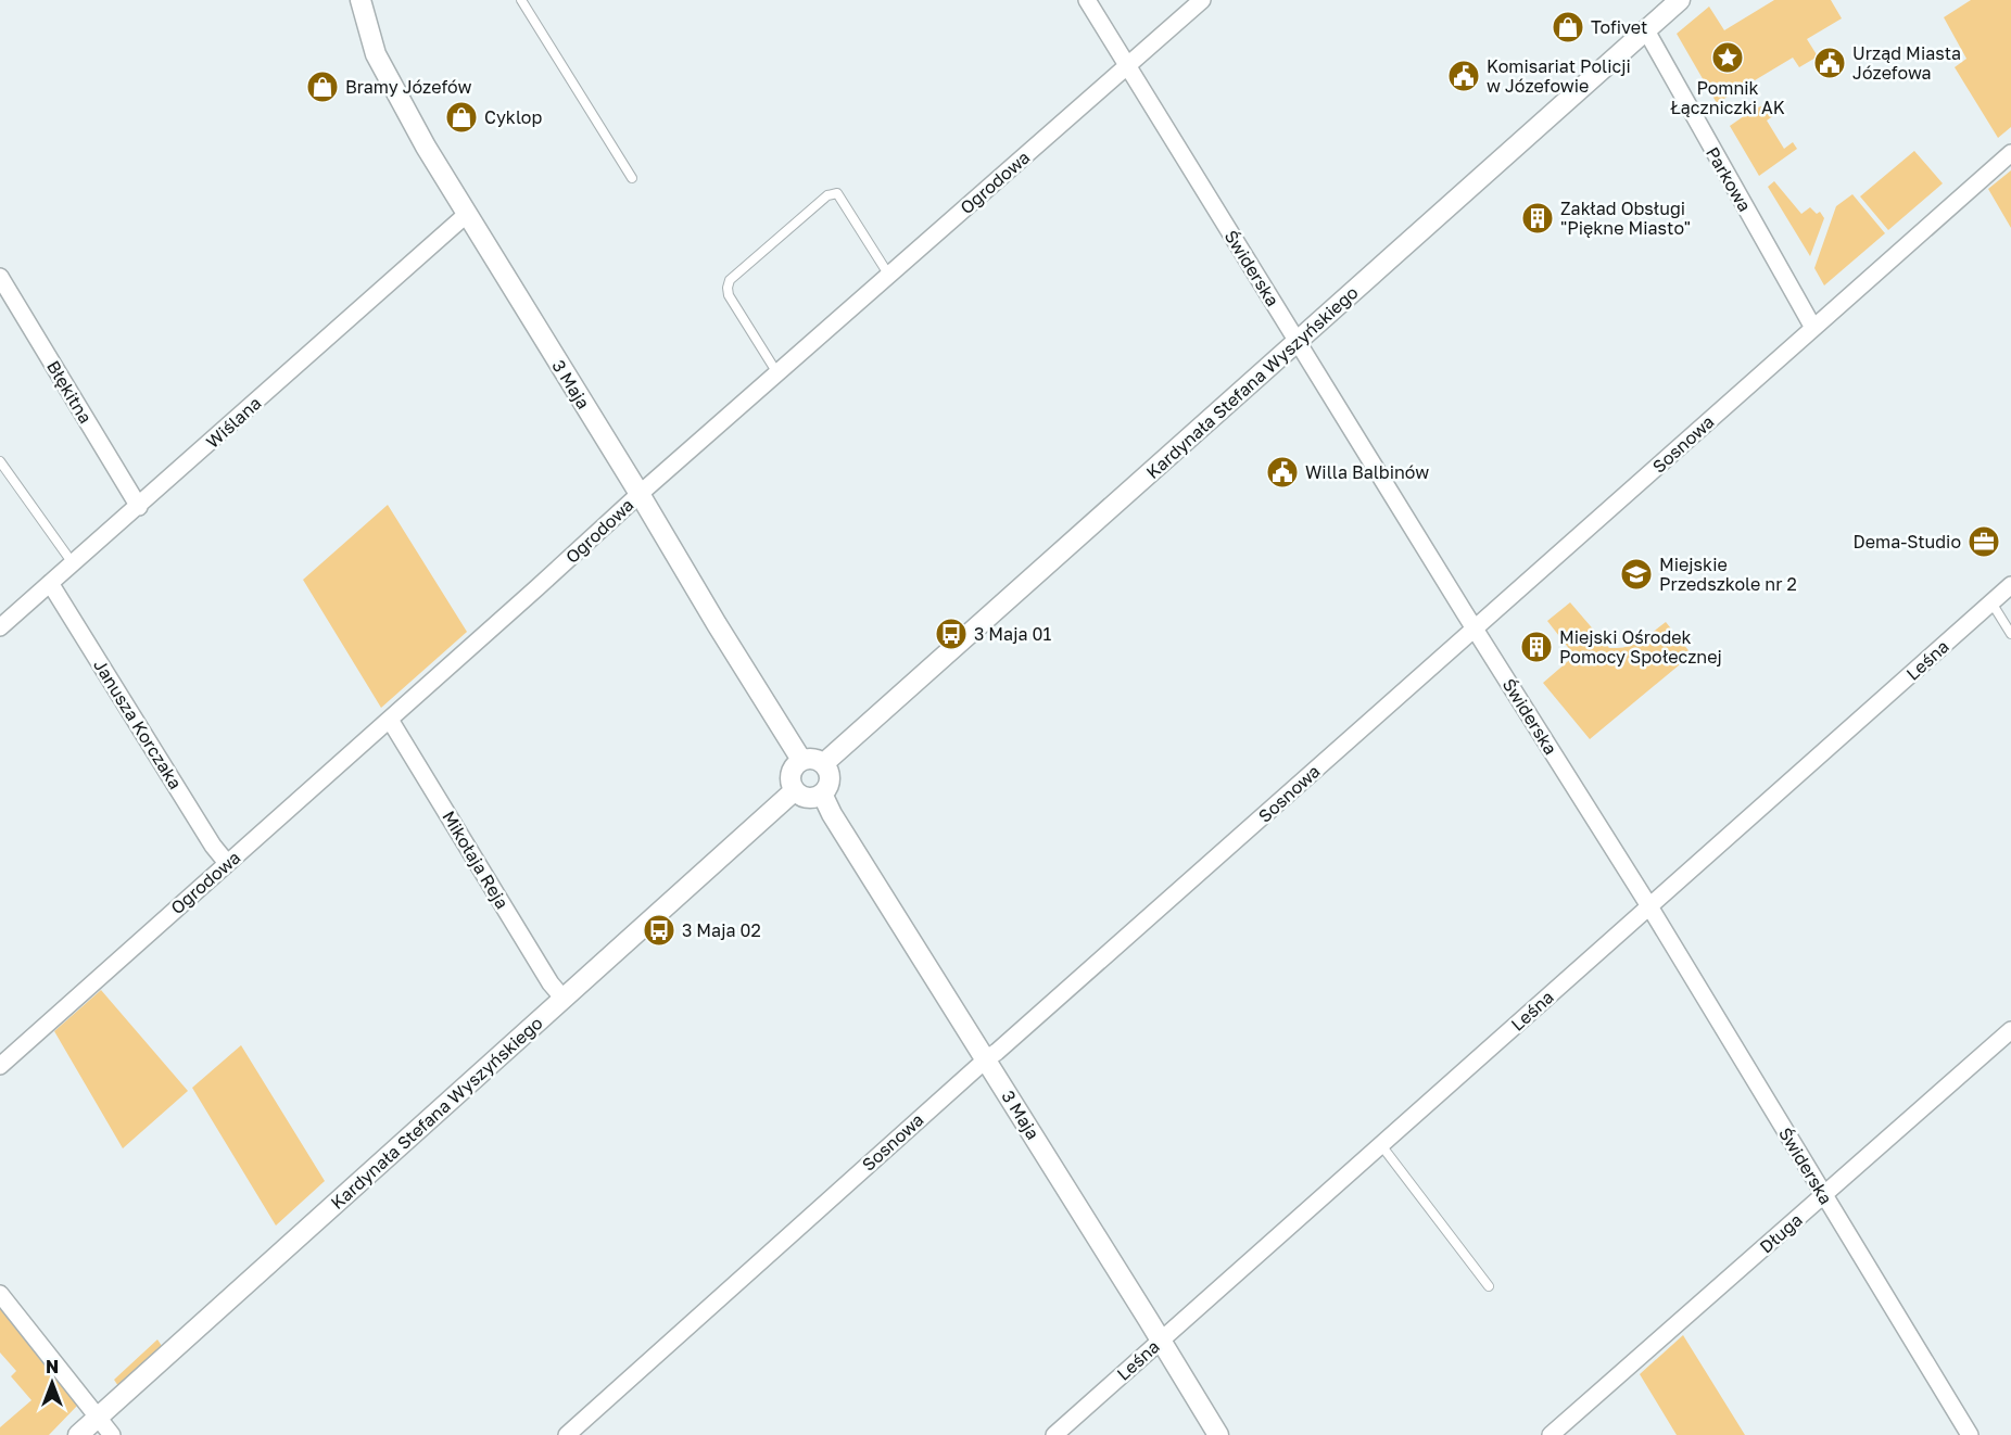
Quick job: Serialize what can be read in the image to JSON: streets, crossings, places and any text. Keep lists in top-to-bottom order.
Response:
{
  "streets": {
    "street": [
      "Parkowa",
      "Ogrodowa",
      "Świderska",
      "Kardynała Stefana Wyszyńskiego",
      "3 Maja",
      "Błękitna",
      "Wiślana",
      "Sosnowa",
      "Leśna",
      "Janusza Korczaka",
      "Mikołaja Reja",
      "Długa"
    ]
  },
  "crossings": [
    ["Parkowa", "Kardynała Stefana Wyszyńskiego"],
    ["Parkowa", "Sosnowa"],
    ["Ogrodowa", "Świderska"],
    ["Ogrodowa", "3 Maja"],
    ["Ogrodowa", "Janusza Korczaka"],
    ["Ogrodowa", "Mikołaja Reja"],
    ["Świderska", "Kardynała Stefana Wyszyńskiego"],
    ["Świderska", "Sosnowa"],
    ["Świderska", "Leśna"],
    ["Świderska", "Długa"],
    ["Kardynała Stefana Wyszyńskiego", "3 Maja"],
    ["Kardynała Stefana Wyszyńskiego", "Mikołaja Reja"],
    ["3 Maja", "Wiślana"],
    ["3 Maja", "Sosnowa"],
    ["3 Maja", "Leśna"],
    ["Błękitna", "Wiślana"],
    ["Wiślana", "Janusza Korczaka"]
  ],
  "places": {
    "shop": ["Tofivet", "Bramy Józefów", "Cyklop"],
    "place": ["Pomnik Łączniczki AK"],
    "public building": ["Urząd Miasta Józefowa", "Komisariat Policji w Józefowie", "Willa Balbinów"],
    "building": ["Zakład Obsługi \"Piękne Miasto\"", "Miejski Ośrodek Pomocy Społecznej"],
    "office": ["Dema-Studio"],
    "school or university": ["Miejskie Przedszkole nr 2"],
    "bus stop": ["3 Maja 01", "3 Maja 02"]
  },
  "north": "top"
}
